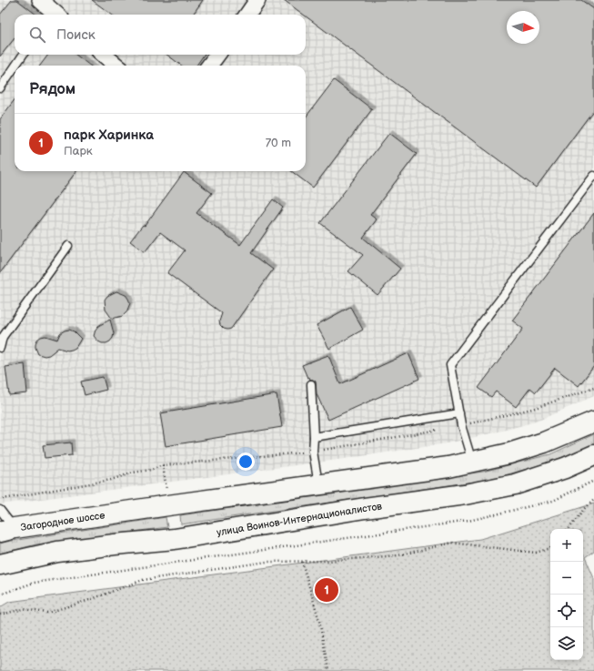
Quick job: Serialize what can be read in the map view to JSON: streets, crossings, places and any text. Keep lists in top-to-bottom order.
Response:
{
  "streets": {
    "main road": ["улица Воинов-Интернационалистов", "Загородное шоссе"]
  },
  "north": "right",
  "page": {
    "search": "Поиск",
    "heading": "Рядом",
    "list": [
      {
        "mark": "1",
        "name": "парк Харинка",
        "note": "Парк",
        "value": "70 m"
      }
    ],
    "map_buttons": ["+", "−"],
    "pins": "1"
  }
}
